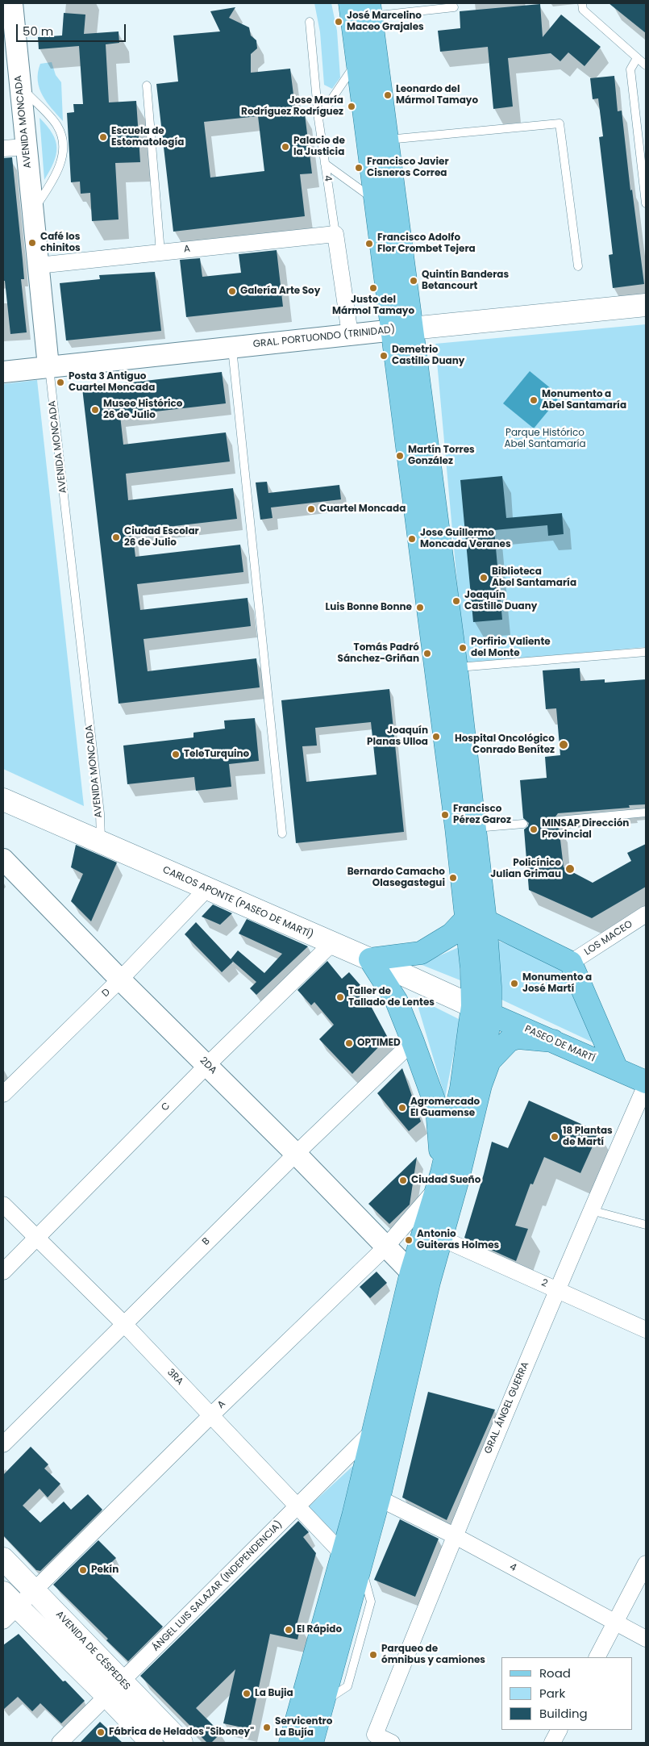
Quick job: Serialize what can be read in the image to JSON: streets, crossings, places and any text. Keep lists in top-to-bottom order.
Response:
{
  "streets": {
    "main road": [
      "GRAL. PORTUONDO (TRINIDAD)",
      "CARLOS APONTE (PASEO DE MARTÍ)",
      "PASEO DE MARTÍ",
      "AVENIDA DE CÉSPEDES"
    ],
    "street": [
      "AVENIDA MONCADA",
      "4",
      "A",
      "LOS MACEO",
      "D",
      "2DA",
      "C",
      "B",
      "2",
      "3RA",
      "GRAL. ÁNGEL GUERRA",
      "ÁNGEL LUIS SALAZAR (INDEPENDENCIA)"
    ]
  },
  "crossings": [
    ["AVENIDA MONCADA", "A"],
    ["AVENIDA MONCADA", "GRAL. PORTUONDO (TRINIDAD)"],
    ["AVENIDA MONCADA", "CARLOS APONTE (PASEO DE MARTÍ)"],
    ["4", "A"],
    ["4", "GRAL. PORTUONDO (TRINIDAD)"],
    ["4", "GRAL. ÁNGEL GUERRA"],
    ["A", "2DA"],
    ["A", "3RA"],
    ["A", "AVENIDA DE CÉSPEDES"],
    ["CARLOS APONTE (PASEO DE MARTÍ)", "D"],
    ["CARLOS APONTE (PASEO DE MARTÍ)", "PASEO DE MARTÍ"],
    ["CARLOS APONTE (PASEO DE MARTÍ)", "C"],
    ["D", "2DA"],
    ["2DA", "C"],
    ["2DA", "B"],
    ["C", "3RA"],
    ["B", "3RA"],
    ["2", "GRAL. ÁNGEL GUERRA"],
    ["3RA", "ÁNGEL LUIS SALAZAR (INDEPENDENCIA)"],
    ["ÁNGEL LUIS SALAZAR (INDEPENDENCIA)", "AVENIDA DE CÉSPEDES"]
  ],
  "parks": ["Parque Histórico Abel Santamaría"],
  "places": [
    "José Marcelino Maceo Grajales",
    "Leonardo del Mármol Tamayo",
    "Jose María Rodríguez Rodríguez",
    "Escuela de Estomatología",
    "Palacio de la Justicia",
    "Francisco Javier Cisneros Correa",
    "Café los chinitos",
    "Francisco Adolfo Flor Crombet Tejera",
    "Quintín Banderas Betancourt",
    "Justo del Mármol Tamayo",
    "Galería Arte Soy",
    "Demetrio Castillo Duany",
    "Posta 3 Antiguo Cuartel Moncada",
    "Monumento a Abel Santamaría",
    "Museo Histórico 26 de Julio",
    "Martín Torres González",
    "Cuartel Moncada",
    "Ciudad Escolar 26 de Julio",
    "Jose Guillermo Moncada Veranes",
    "Biblioteca Abel Santamaría",
    "Joaquín Castillo Duany",
    "Luis Bonne Bonne",
    "Porfirio Valiente del Monte",
    "Tomás Padró Sánchez-Griñan",
    "Joaquín Planas Ulloa",
    "Hospital Oncológico Conrado Benítez",
    "TeleTurquino",
    "Francisco Pérez Garoz",
    "MINSAP Dirección Provincial",
    "Policínico Julian Grimau",
    "Bernardo Camacho Olasegastegui",
    "Monumento a José Martí",
    "Taller de Tallado de Lentes",
    "OPTIMED",
    "Agromercado El Guamense",
    "18 Plantas de Martí",
    "Ciudad Sueño",
    "Antonio Guiteras Holmes",
    "Pekín",
    "El Rápido",
    "Parqueo de ómnibus y camiones",
    "La Bujia",
    "Servicentro La Bujía",
    "Fábrica de Helados \"Siboney\""
  ],
  "legend": ["Road", "Park", "Building"],
  "scale_bar": "50 m"
}
